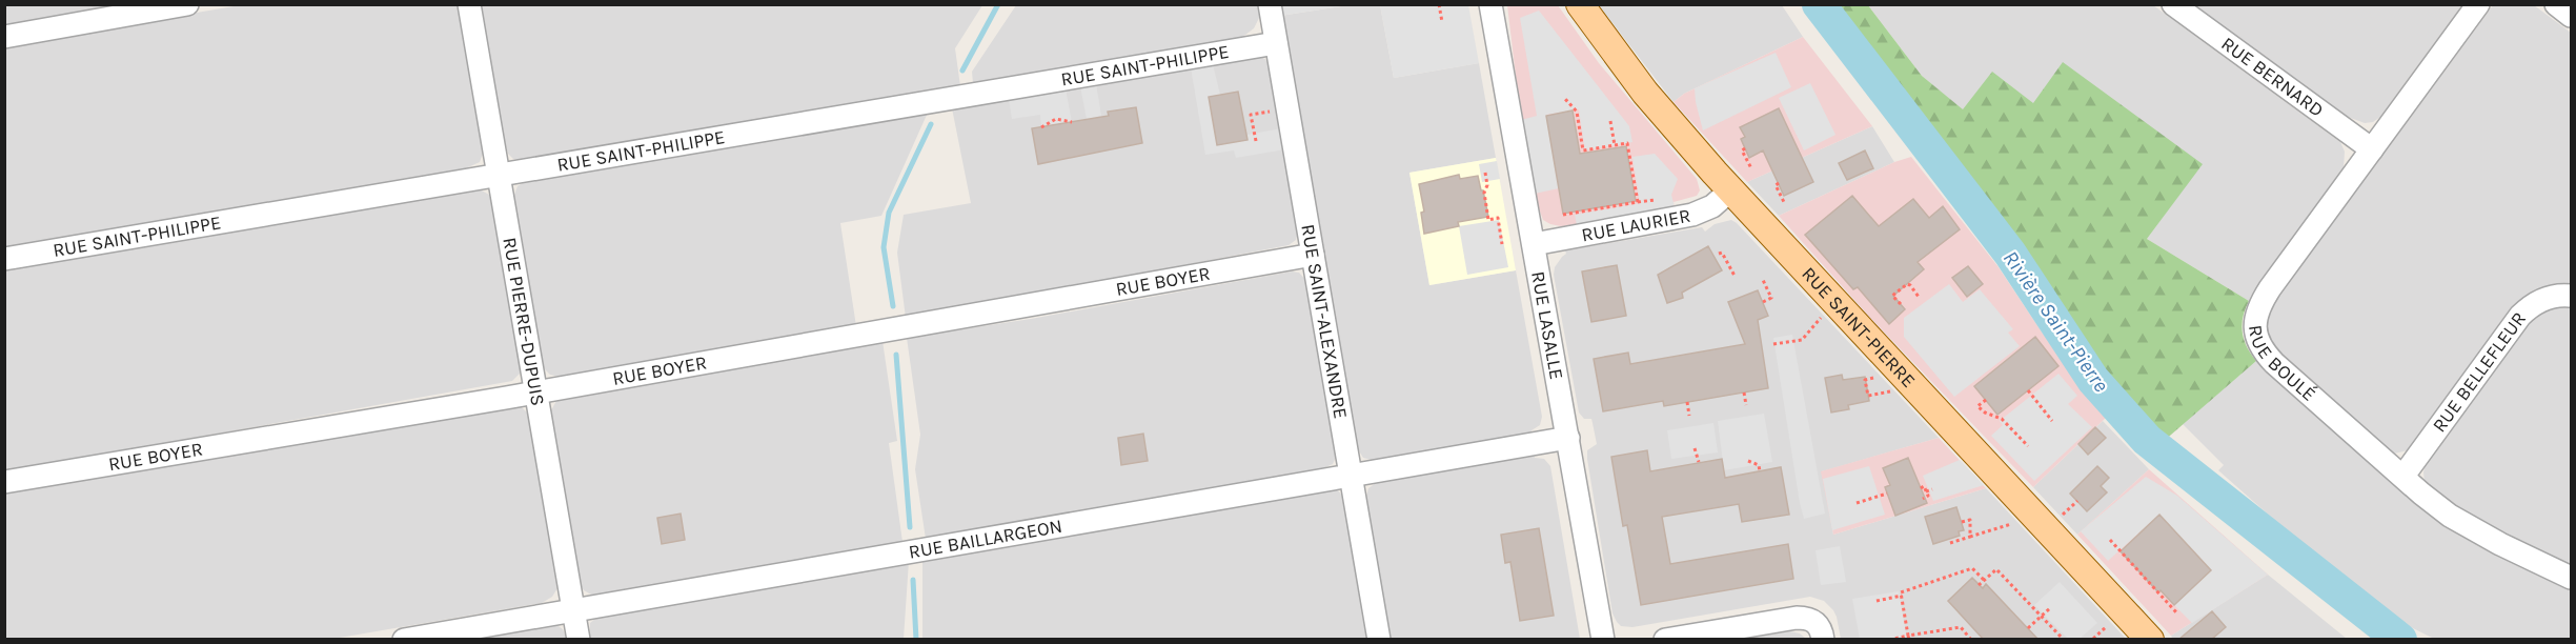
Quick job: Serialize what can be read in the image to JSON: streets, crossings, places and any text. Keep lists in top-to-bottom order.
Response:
{
  "streets": {
    "main road": ["RUE SAINT-PIERRE"],
    "street": [
      "RUE SAINT-PHILIPPE",
      "RUE BERNARD",
      "RUE LAURIER",
      "RUE BOYER",
      "RUE PIERRE-DUPUIS",
      "RUE SAINT-ALEXANDRE",
      "RUE LASALLE",
      "RUE BOULÉ",
      "RUE BELLEFLEUR",
      "RUE BAILLARGEON"
    ]
  },
  "crossings": [
    ["RUE SAINT-PHILIPPE", "RUE PIERRE-DUPUIS"],
    ["RUE SAINT-PHILIPPE", "RUE SAINT-ALEXANDRE"],
    ["RUE BERNARD", "RUE BOULÉ"],
    ["RUE LAURIER", "RUE LASALLE"],
    ["RUE LAURIER", "RUE SAINT-PIERRE"],
    ["RUE BOYER", "RUE PIERRE-DUPUIS"],
    ["RUE BOYER", "RUE SAINT-ALEXANDRE"],
    ["RUE PIERRE-DUPUIS", "RUE BAILLARGEON"],
    ["RUE SAINT-ALEXANDRE", "RUE BAILLARGEON"],
    ["RUE LASALLE", "RUE BAILLARGEON"],
    ["RUE BOULÉ", "RUE BELLEFLEUR"]
  ],
  "water": ["Rivière Saint-Pierre"]
}
